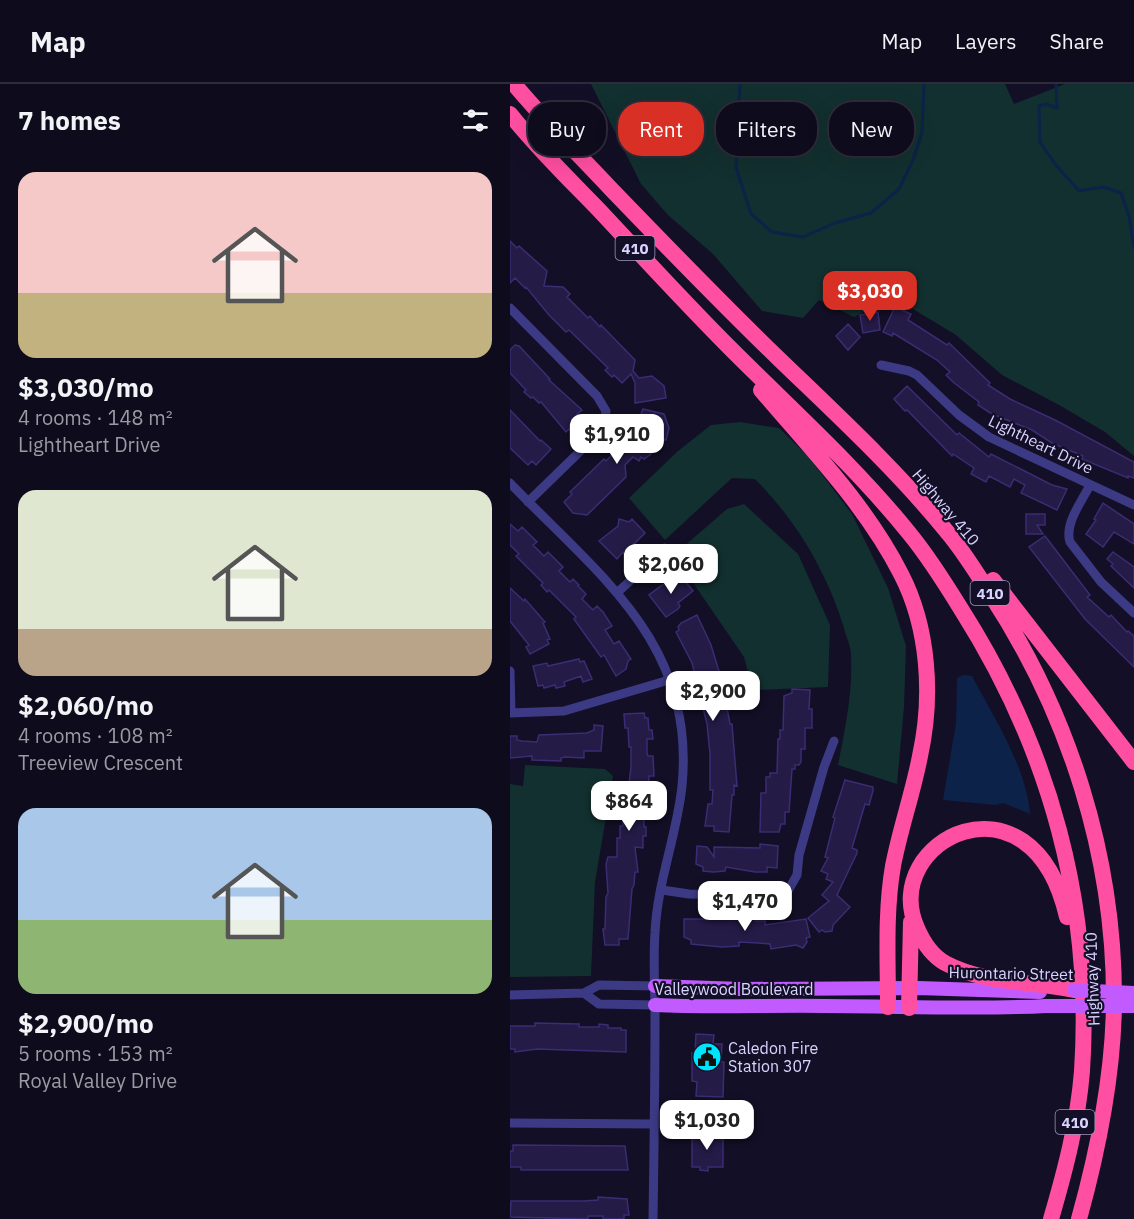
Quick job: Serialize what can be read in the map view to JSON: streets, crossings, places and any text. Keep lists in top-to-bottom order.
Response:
{
  "streets": {
    "highway": ["410", "Highway 410"],
    "main road": ["Hurontario Street", "Valleywood Boulevard"],
    "street": ["Lightheart Drive"]
  },
  "crossings": [
    ["Hurontario Street", "Valleywood Boulevard"]
  ],
  "places": {
    "public building": ["Caledon Fire Station 307"]
  },
  "page": {
    "header": "Map",
    "nav": ["Map", "Layers", "Share"],
    "heading": "7 homes",
    "chip": [
      "Buy",
      "Rent",
      "Filters",
      "New"
    ],
    "list": [
      {
        "name": "$3,030/mo",
        "note": "4 rooms · 148 m² · Lightheart Drive"
      },
      {
        "name": "$2,060/mo",
        "note": "4 rooms · 108 m² · Treeview Crescent"
      },
      {
        "name": "$2,900/mo",
        "note": "5 rooms · 153 m² · Royal Valley Drive"
      }
    ],
    "price": [
      "$3,030",
      "$1,910",
      "$2,060",
      "$2,900",
      "$864",
      "$1,470",
      "$1,030"
    ]
  }
}
